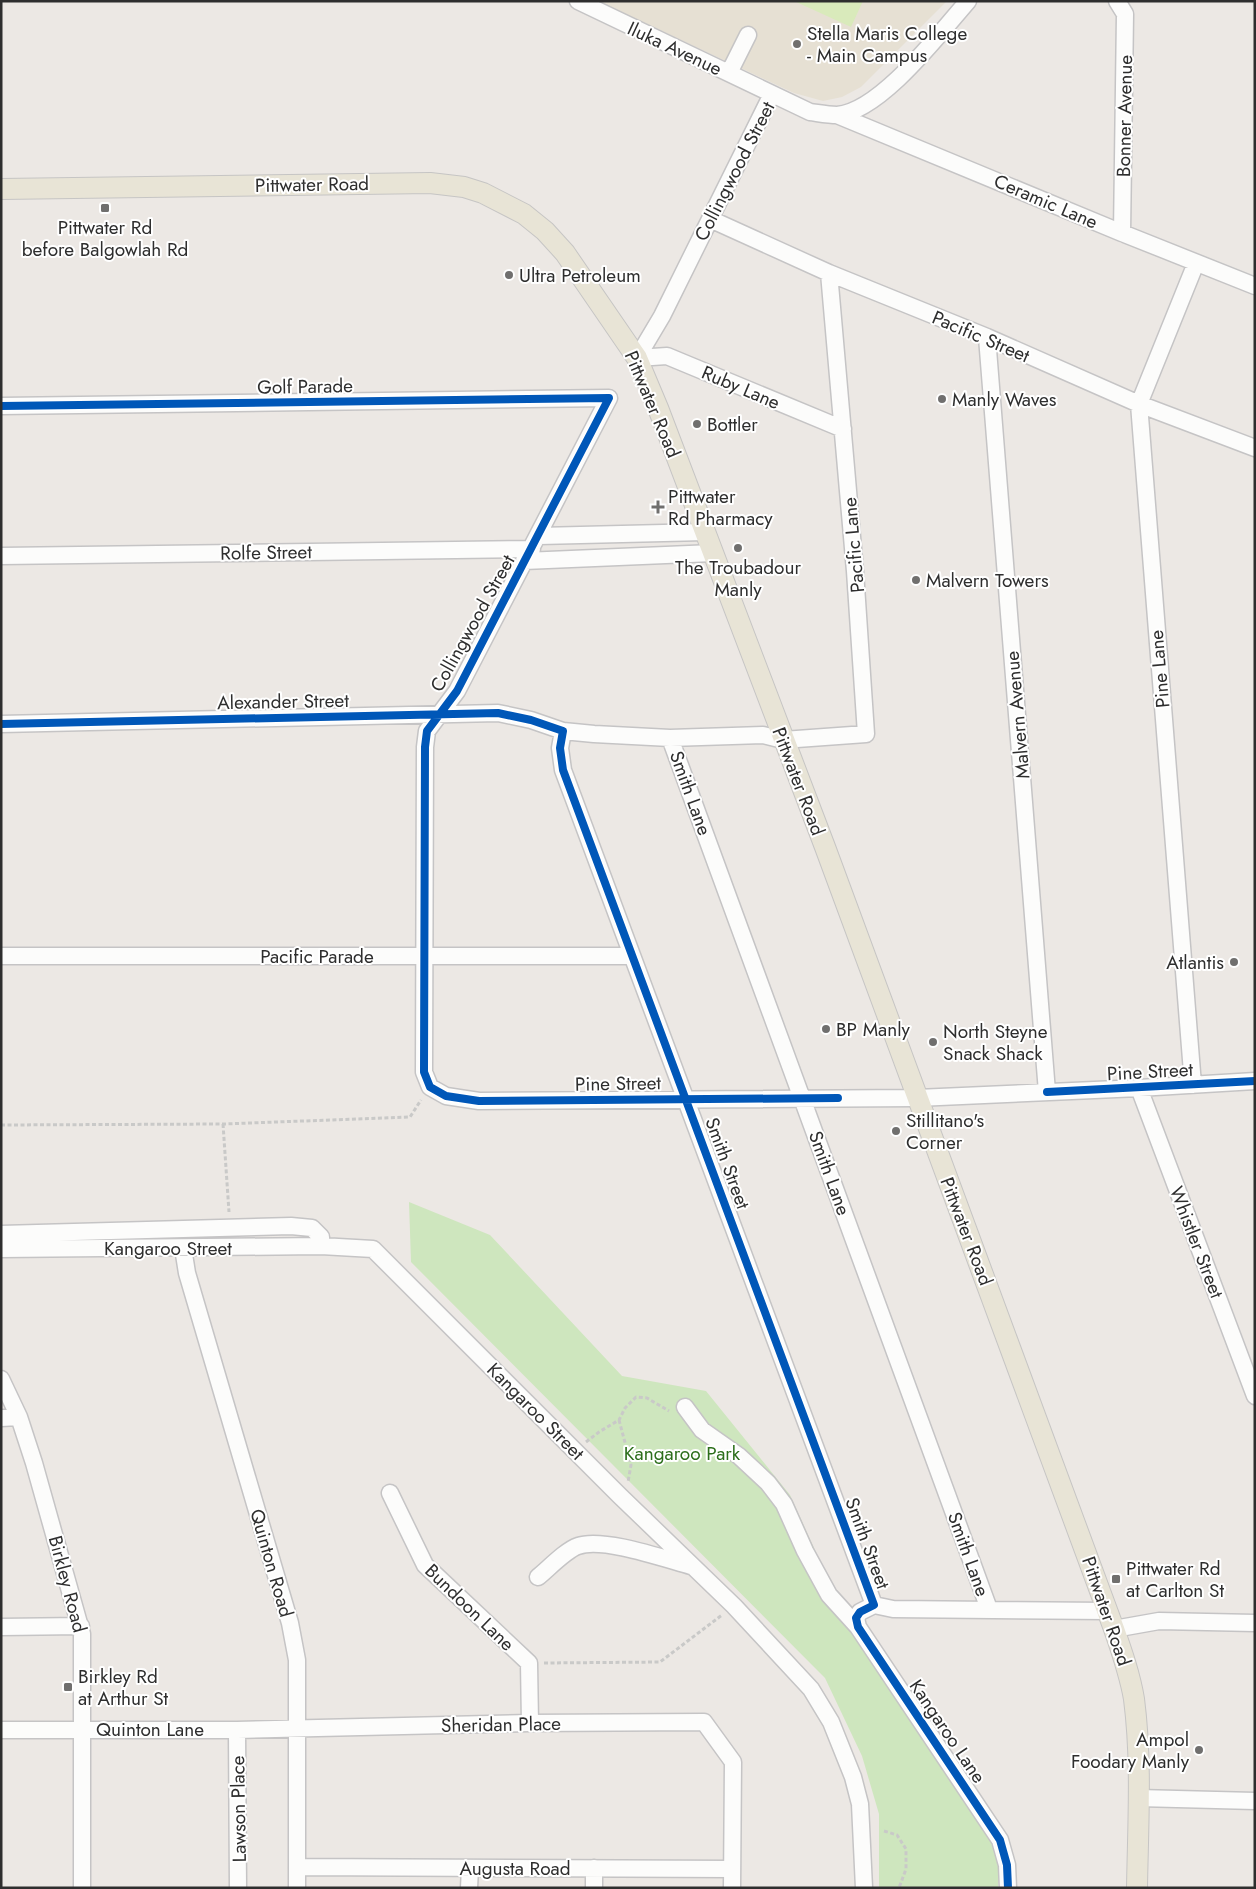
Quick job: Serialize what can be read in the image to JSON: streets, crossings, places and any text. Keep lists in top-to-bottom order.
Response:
{
  "streets": {
    "main road": ["Pittwater Road"],
    "street": [
      "Iluka Avenue",
      "Bonner Avenue",
      "Collingwood Street",
      "Ceramic Lane",
      "Pacific Street",
      "Golf Parade",
      "Ruby Lane",
      "Pacific Lane",
      "Rolfe Street",
      "Pine Lane",
      "Alexander Street",
      "Malvern Avenue",
      "Smith Lane",
      "Pacific Parade",
      "Pine Street",
      "Smith Street",
      "Whistler Street",
      "Kangaroo Street",
      "Quinton Road",
      "Birkley Road",
      "Bundoon Lane",
      "Sheridan Place",
      "Quinton Lane",
      "Kangaroo Lane",
      "Lawson Place",
      "Augusta Road"
    ]
  },
  "crossings": [
    ["Iluka Avenue", "Collingwood Street"],
    ["Bonner Avenue", "Ceramic Lane"],
    ["Collingwood Street", "Pittwater Road"],
    ["Collingwood Street", "Ceramic Lane"],
    ["Collingwood Street", "Pacific Street"],
    ["Collingwood Street", "Golf Parade"],
    ["Collingwood Street", "Ruby Lane"],
    ["Collingwood Street", "Rolfe Street"],
    ["Collingwood Street", "Alexander Street"],
    ["Collingwood Street", "Pacific Parade"],
    ["Collingwood Street", "Pine Street"],
    ["Pittwater Road", "Ruby Lane"],
    ["Pittwater Road", "Pacific Lane"],
    ["Pittwater Road", "Rolfe Street"],
    ["Pittwater Road", "Alexander Street"],
    ["Pittwater Road", "Pine Street"],
    ["Ceramic Lane", "Pine Lane"],
    ["Pacific Street", "Pacific Lane"],
    ["Pacific Street", "Pine Lane"],
    ["Pacific Street", "Malvern Avenue"],
    ["Ruby Lane", "Pacific Lane"],
    ["Pacific Lane", "Alexander Street"],
    ["Pine Lane", "Pine Street"],
    ["Alexander Street", "Smith Lane"],
    ["Alexander Street", "Smith Street"],
    ["Malvern Avenue", "Pine Street"],
    ["Smith Lane", "Pine Street"],
    ["Pacific Parade", "Smith Street"],
    ["Pine Street", "Smith Street"],
    ["Pine Street", "Whistler Street"],
    ["Kangaroo Street", "Quinton Road"],
    ["Quinton Road", "Sheridan Place"],
    ["Quinton Road", "Quinton Lane"],
    ["Quinton Road", "Augusta Road"],
    ["Birkley Road", "Quinton Lane"],
    ["Bundoon Lane", "Sheridan Place"],
    ["Sheridan Place", "Quinton Lane"],
    ["Sheridan Place", "Augusta Road"],
    ["Quinton Lane", "Lawson Place"]
  ],
  "parks": ["Kangaroo Park"],
  "places": {
    "other": [
      "Stella Maris College - Main Campus",
      "Ultra Petroleum",
      "Manly Waves",
      "Bottler",
      "The Troubadour Manly",
      "Malvern Towers",
      "Atlantis",
      "BP Manly",
      "North Steyne Snack Shack",
      "Stillitano's Corner",
      "Ampol Foodary Manly"
    ],
    "transit": ["Pittwater Rd before Balgowlah Rd", "Pittwater Rd at Carlton St", "Birkley Rd at Arthur St"],
    "health": ["Pittwater Rd Pharmacy"]
  }
}
